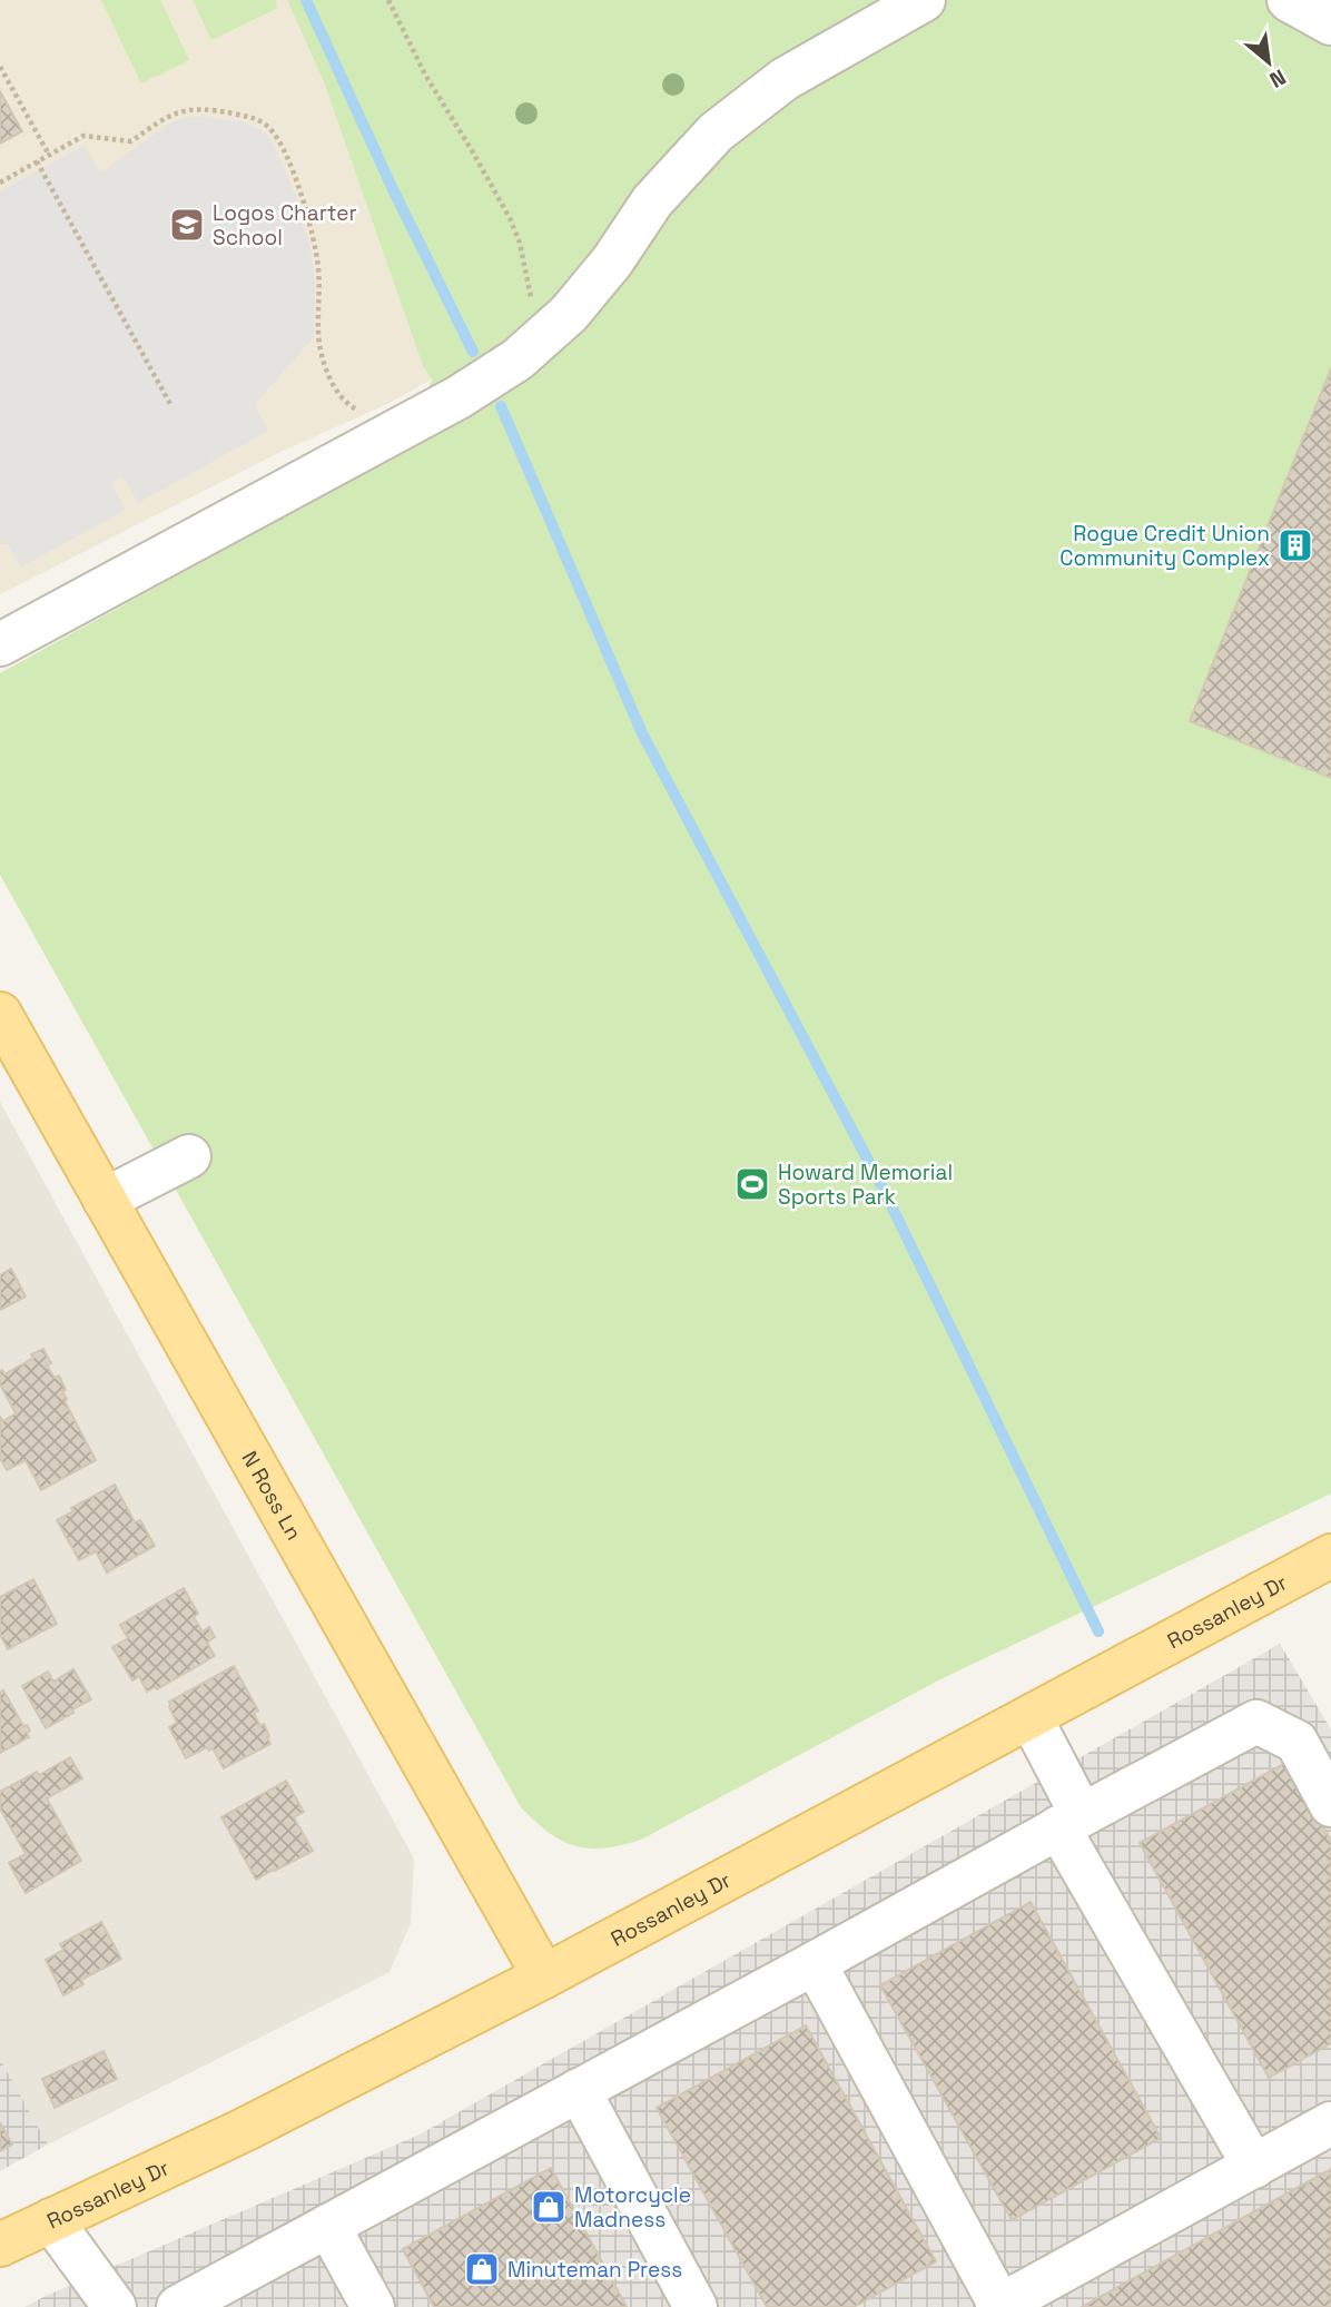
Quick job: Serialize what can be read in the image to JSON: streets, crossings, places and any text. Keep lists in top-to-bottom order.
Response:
{
  "streets": {
    "main road": ["N Ross Ln", "Rossanley Dr"]
  },
  "crossings": [
    ["N Ross Ln", "Rossanley Dr"]
  ],
  "places": {
    "school or university": ["Logos Charter School"],
    "building": ["Rogue Credit Union Community Complex"],
    "sports": ["Howard Memorial Sports Park"],
    "shop": ["Motorcycle Madness", "Minuteman Press"]
  },
  "north": "bottom right"
}
